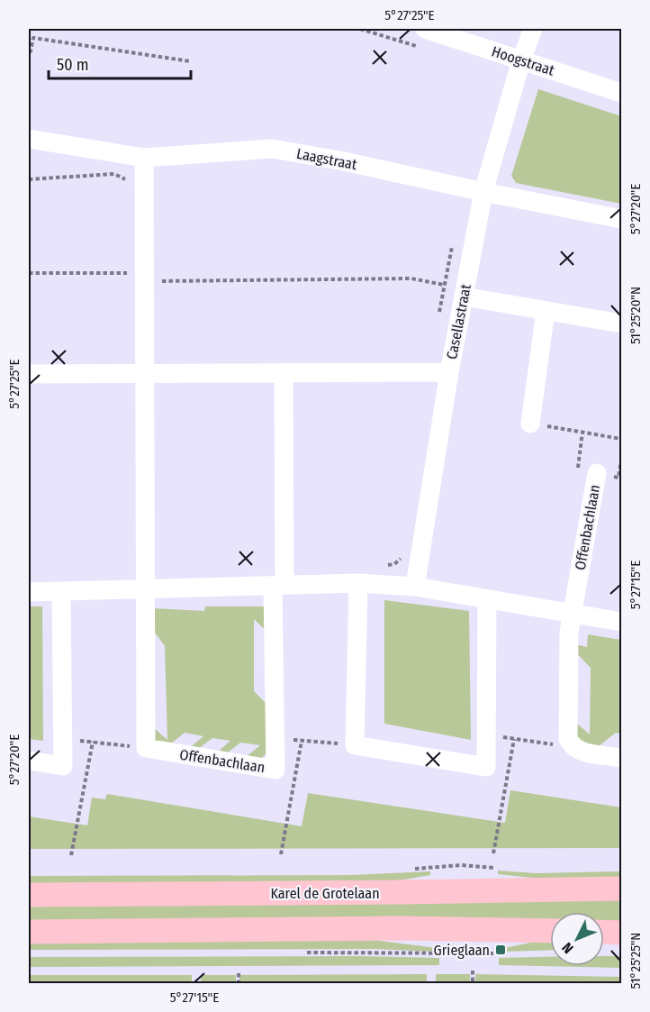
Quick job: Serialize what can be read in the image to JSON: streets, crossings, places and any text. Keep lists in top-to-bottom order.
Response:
{
  "streets": {
    "main road": ["Karel de Grotelaan"],
    "street": [
      "Hoogstraat",
      "Laagstraat",
      "Casellastraat",
      "Offenbachlaan"
    ]
  },
  "crossings": [
    ["Hoogstraat", "Casellastraat"],
    ["Laagstraat", "Casellastraat"]
  ],
  "places": {
    "transit": ["Grieglaan"]
  },
  "scale_bar": "50 m",
  "north": "bottom left",
  "coordinates": [
    "5°27'25\"E",
    "5°27'20\"E",
    "51°25'20\"N",
    "5°27'15\"E",
    "51°25'25\"N"
  ]
}
